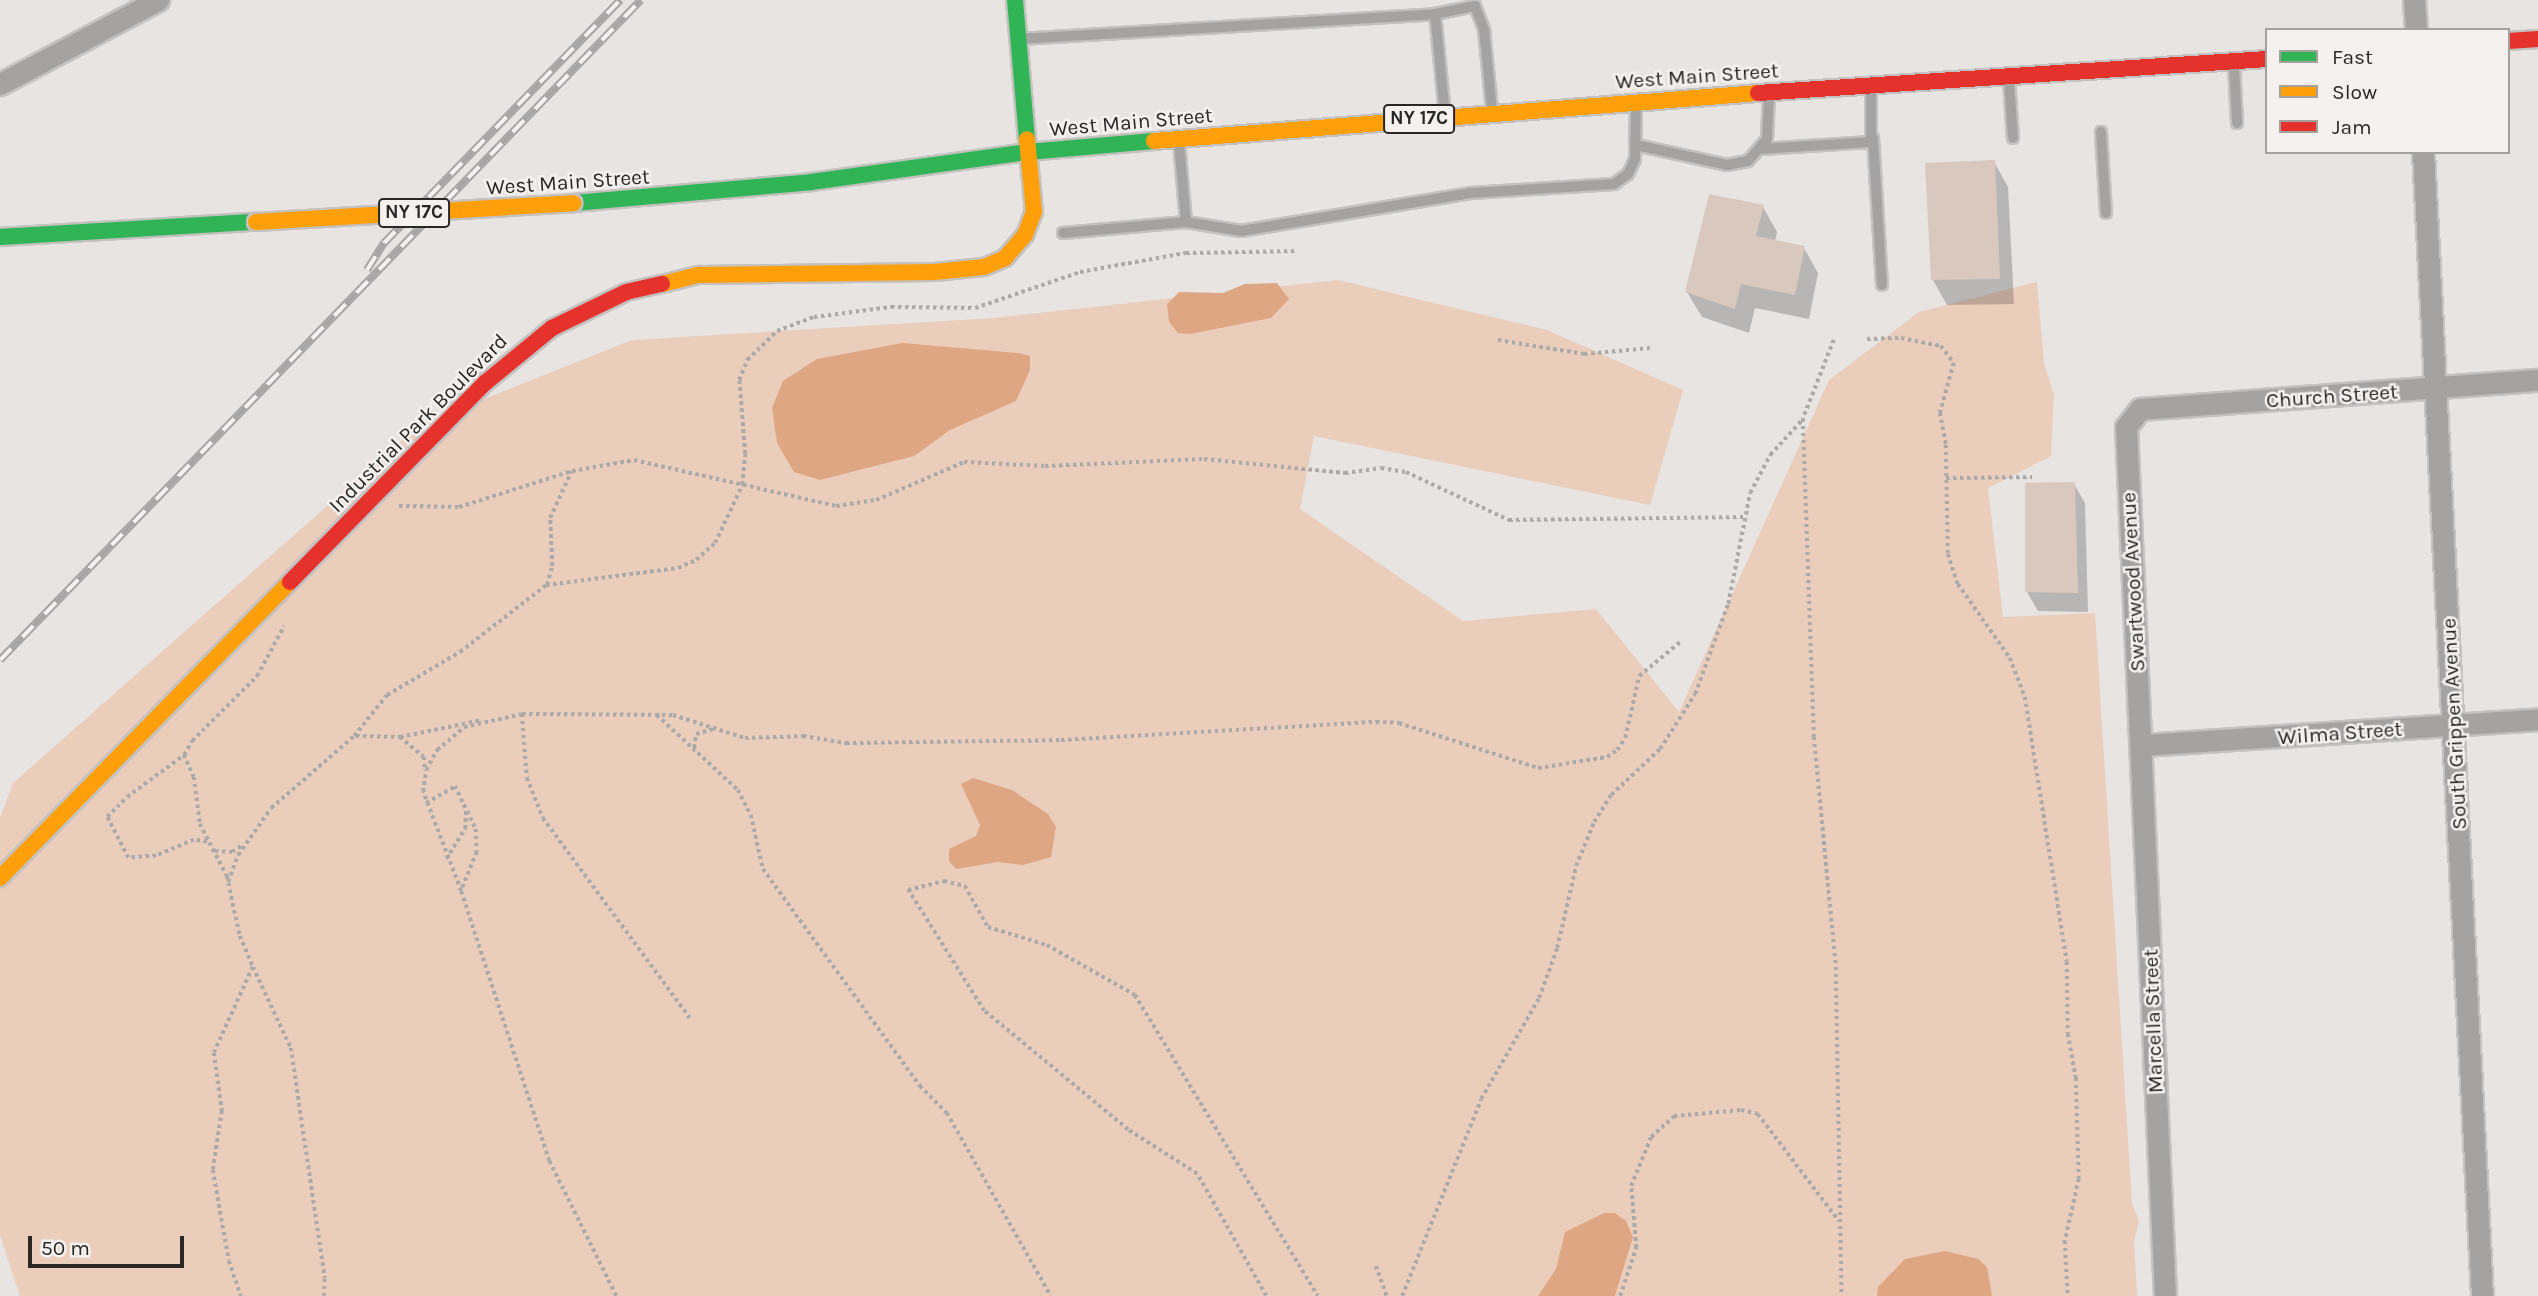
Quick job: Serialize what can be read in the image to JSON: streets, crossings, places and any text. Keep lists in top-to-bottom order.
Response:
{
  "streets": {
    "main road": ["West Main Street", "NY 17C", "Industrial Park Boulevard"],
    "street": [
      "Church Street",
      "Swartwood Avenue",
      "South Grippen Avenue",
      "Wilma Street",
      "Marcella Street"
    ]
  },
  "crossings": [
    ["West Main Street", "Industrial Park Boulevard"],
    ["Church Street", "Swartwood Avenue"],
    ["Church Street", "South Grippen Avenue"],
    ["Swartwood Avenue", "Wilma Street"],
    ["Swartwood Avenue", "Marcella Street"],
    ["South Grippen Avenue", "Wilma Street"],
    ["Wilma Street", "Marcella Street"]
  ],
  "legend": ["Fast", "Slow", "Jam"],
  "scale_bar": "50 m"
}
